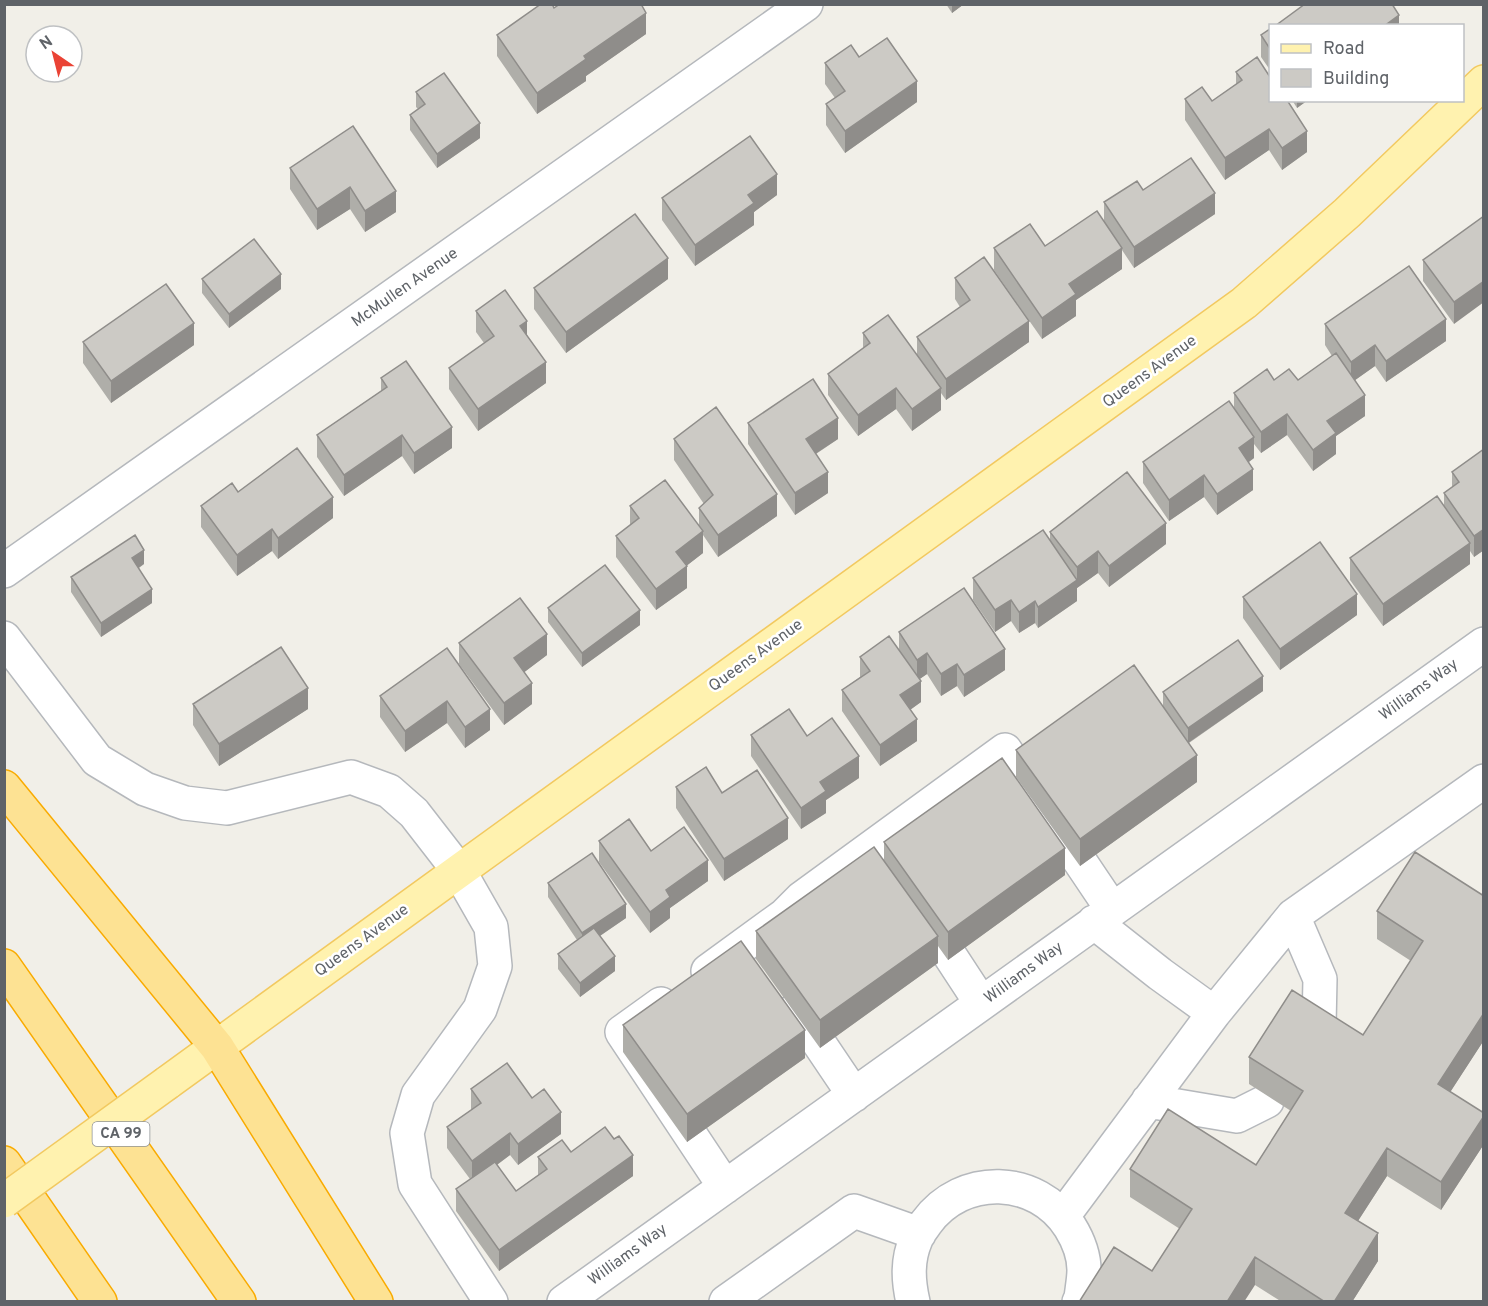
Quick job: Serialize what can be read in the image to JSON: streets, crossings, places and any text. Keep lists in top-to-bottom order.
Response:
{
  "streets": {
    "highway": ["CA 99"],
    "main road": ["Queens Avenue"],
    "street": ["McMullen Avenue", "Williams Way"]
  },
  "legend": ["Road", "Building"],
  "north": "top left"
}
